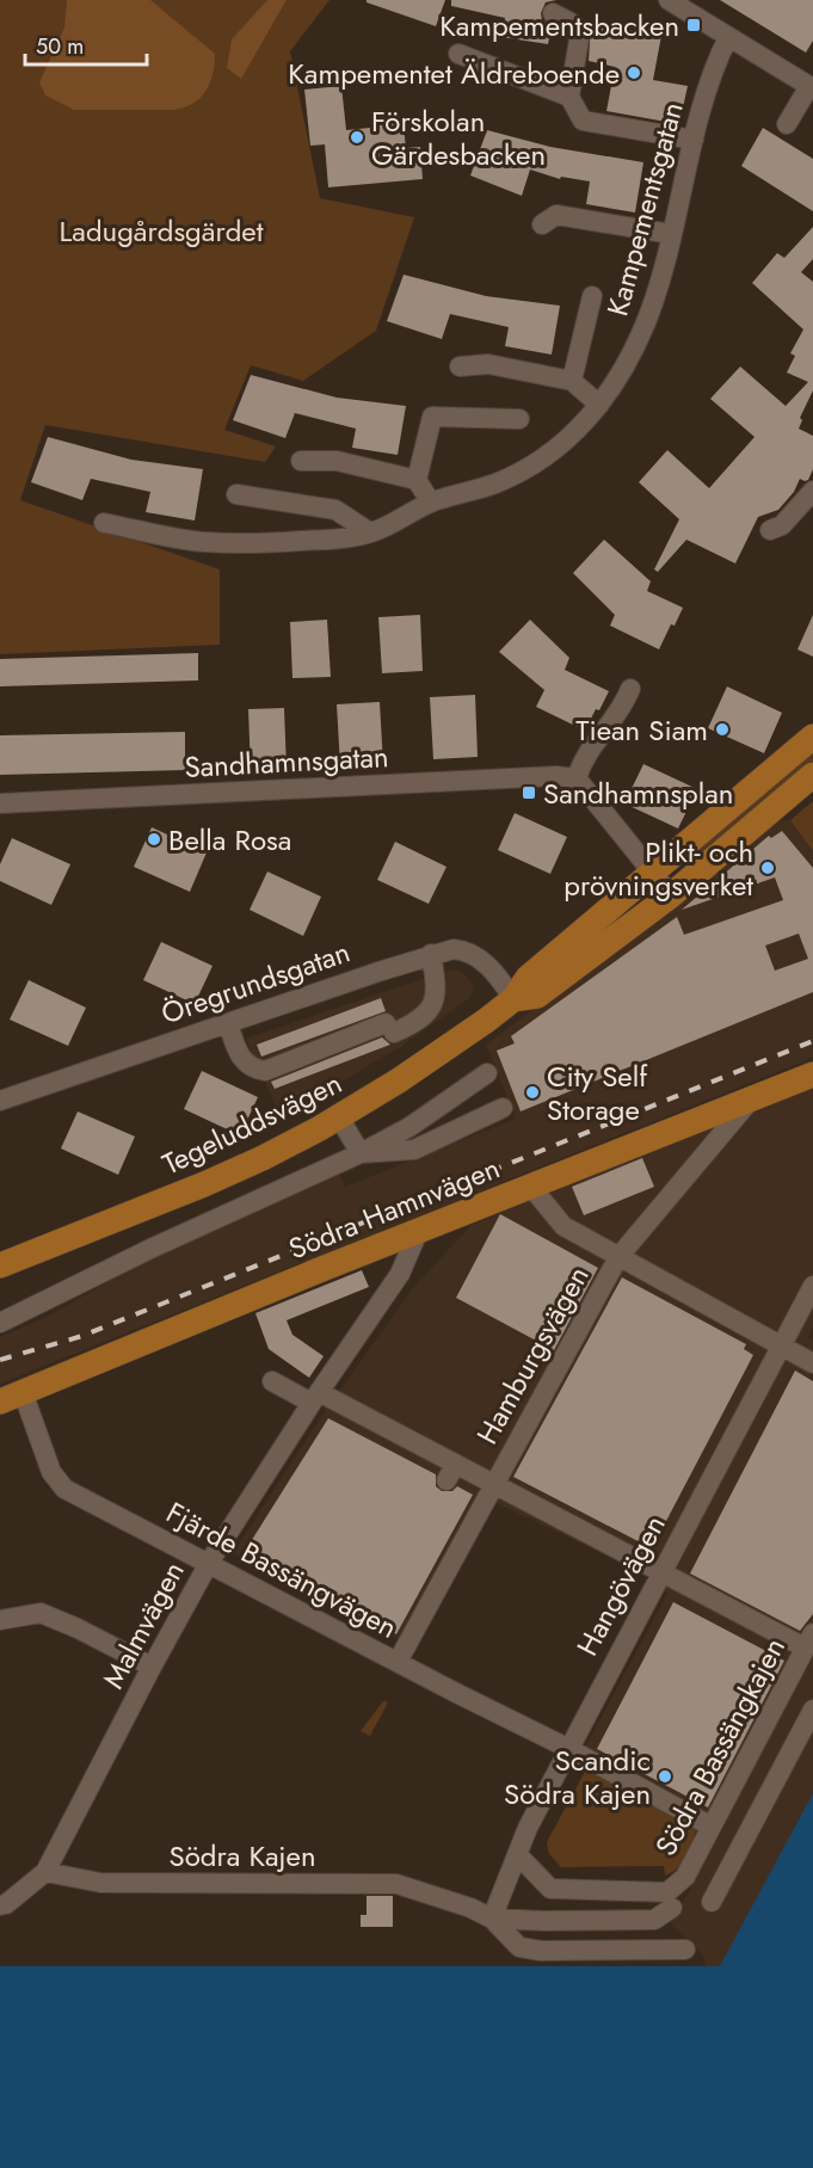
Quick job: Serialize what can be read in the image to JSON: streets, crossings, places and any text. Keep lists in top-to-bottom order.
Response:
{
  "streets": {
    "main road": ["Tegeluddsvägen", "Södra Hamnvägen"],
    "street": [
      "Kampementsgatan",
      "Sandhamnsgatan",
      "Öregrundsgatan",
      "Hamburgsvägen",
      "Fjärde Bassängvägen",
      "Hangövägen",
      "Malmvägen",
      "Södra Bassängkajen",
      "Södra Kajen"
    ]
  },
  "crossings": [
    ["Öregrundsgatan", "Tegeluddsvägen"],
    ["Södra Hamnvägen", "Hamburgsvägen"],
    ["Södra Hamnvägen", "Fjärde Bassängvägen"],
    ["Södra Hamnvägen", "Malmvägen"],
    ["Hamburgsvägen", "Fjärde Bassängvägen"],
    ["Fjärde Bassängvägen", "Hangövägen"],
    ["Fjärde Bassängvägen", "Malmvägen"],
    ["Hangövägen", "Södra Bassängkajen"],
    ["Hangövägen", "Södra Kajen"],
    ["Malmvägen", "Södra Kajen"]
  ],
  "parks": ["Ladugårdsgärdet"],
  "places": {
    "transit": ["Kampementsbacken", "Sandhamnsplan"],
    "other": [
      "Kampementet Äldreboende",
      "Förskolan Gärdesbacken",
      "Tiean Siam",
      "Bella Rosa",
      "Plikt- och prövningsverket",
      "City Self Storage",
      "Scandic Södra Kajen"
    ]
  },
  "scale_bar": "50 m"
}
